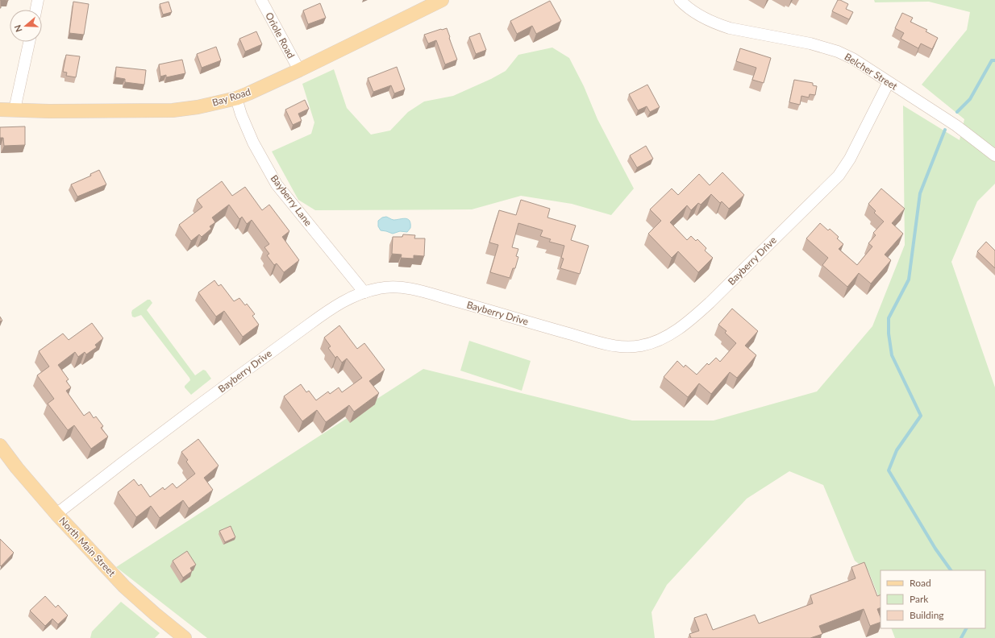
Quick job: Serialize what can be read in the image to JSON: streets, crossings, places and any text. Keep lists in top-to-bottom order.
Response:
{
  "streets": {
    "main road": ["Bay Road", "North Main Street"],
    "street": [
      "Oriole Road",
      "Belcher Street",
      "Bayberry Lane",
      "Bayberry Drive"
    ]
  },
  "crossings": [
    ["Oriole Road", "Bay Road"],
    ["Belcher Street", "Bayberry Drive"],
    ["Bay Road", "Bayberry Lane"],
    ["Bayberry Lane", "Bayberry Drive"],
    ["Bayberry Drive", "North Main Street"]
  ],
  "legend": ["Road", "Park", "Building"],
  "north": "left"
}
